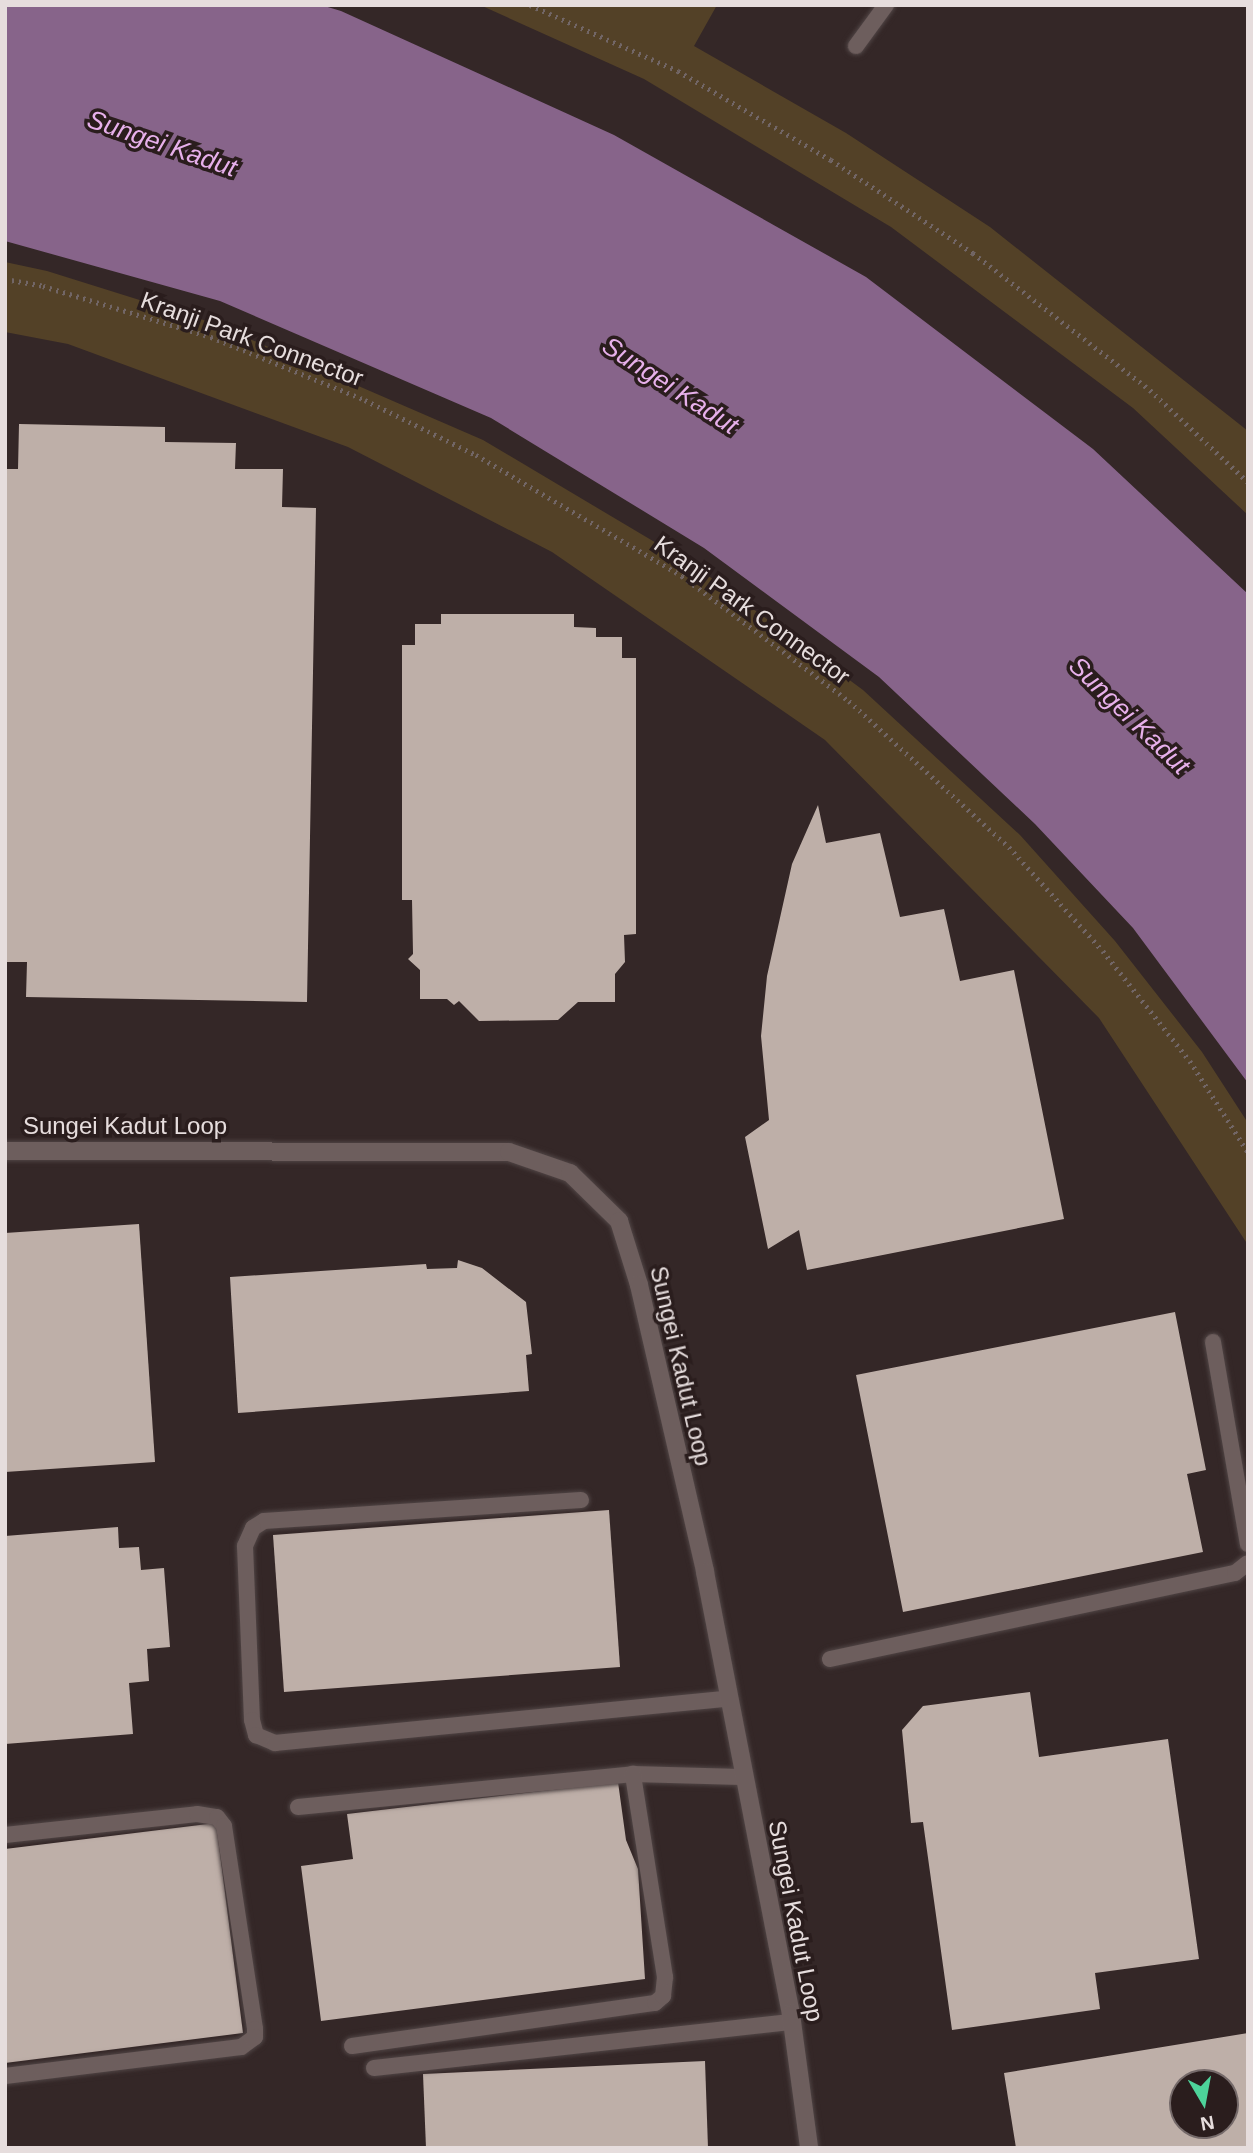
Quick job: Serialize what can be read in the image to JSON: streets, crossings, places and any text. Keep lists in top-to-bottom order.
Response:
{
  "streets": {
    "street": ["Sungei Kadut Loop"],
    "path": ["Kranji Park Connector"]
  },
  "water": ["Sungei Kadut"],
  "north": "bottom"
}
